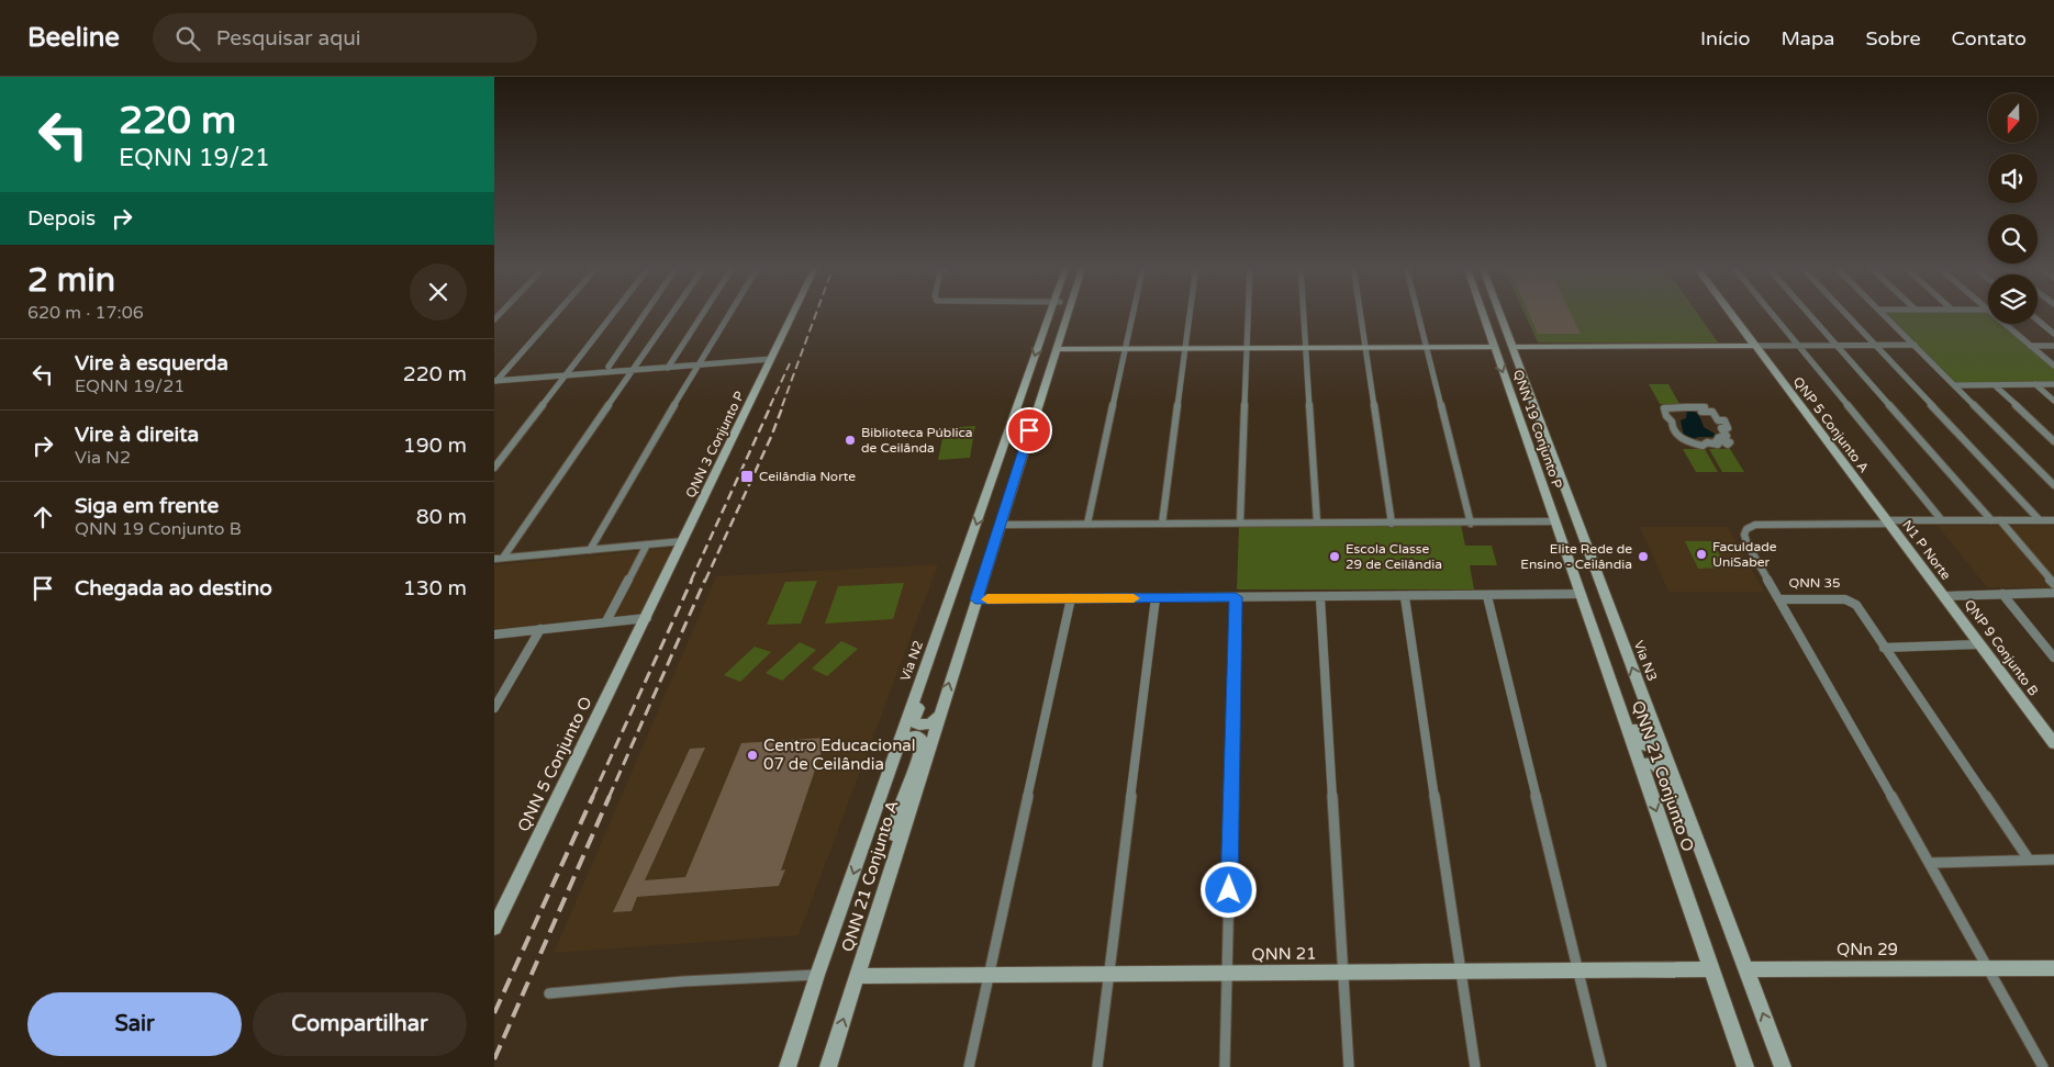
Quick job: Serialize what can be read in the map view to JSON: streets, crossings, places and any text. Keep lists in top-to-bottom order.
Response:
{
  "streets": {
    "main road": [
      "QNP 5 Conjunto A",
      "QNN 19 Conjunto P",
      "QNN 3 Conjunto P",
      "N1 P Norte",
      "QNP 9 Conjunto B",
      "Via N2",
      "Via N3",
      "QNN 5 Conjunto O",
      "QNN 21 Conjunto O",
      "QNN 21 Conjunto A",
      "QNn 29",
      "QNN 21"
    ],
    "street": ["QNN 35"]
  },
  "crossings": [
    ["QNP 5 Conjunto A", "N1 P Norte"],
    ["QNP 5 Conjunto A", "QNN 35"],
    ["QNN 3 Conjunto P", "QNN 5 Conjunto O"],
    ["N1 P Norte", "QNN 35"],
    ["N1 P Norte", "QNP 9 Conjunto B"],
    ["Via N3", "QNn 29"],
    ["QNN 21 Conjunto O", "QNN 21"],
    ["QNN 21 Conjunto A", "QNN 21"]
  ],
  "one_way": ["Via N3", "QNN 21 Conjunto O", "QNN 21 Conjunto A"],
  "places": {
    "other": [
      "Biblioteca Pública de Ceilânda",
      "Faculdade UniSaber",
      "Escola Classe 29 de Ceilândia",
      "Elite Rede de Ensino - Ceilândia",
      "Centro Educacional 07 de Ceilândia"
    ],
    "transit": ["Ceilândia Norte"]
  },
  "north": "bottom",
  "page": {
    "header": "Beeline",
    "search": "Pesquisar aqui",
    "nav": [
      "Início",
      "Mapa",
      "Sobre",
      "Contato"
    ],
    "turn": ["220 m", "EQNN 19/21"],
    "then": "Depois",
    "heading": ["2 min", "620 m · 17:06"],
    "list": [
      {
        "name": "Vire à esquerda",
        "note": "EQNN 19/21",
        "value": "220 m"
      },
      {
        "name": "Vire à direita",
        "note": "Via N2",
        "value": "190 m"
      },
      {
        "name": "Siga em frente",
        "note": "QNN 19 Conjunto B",
        "value": "80 m"
      },
      {
        "name": "Chegada ao destino",
        "value": "130 m"
      }
    ],
    "buttons": ["Sair", "Compartilhar"]
  }
}
